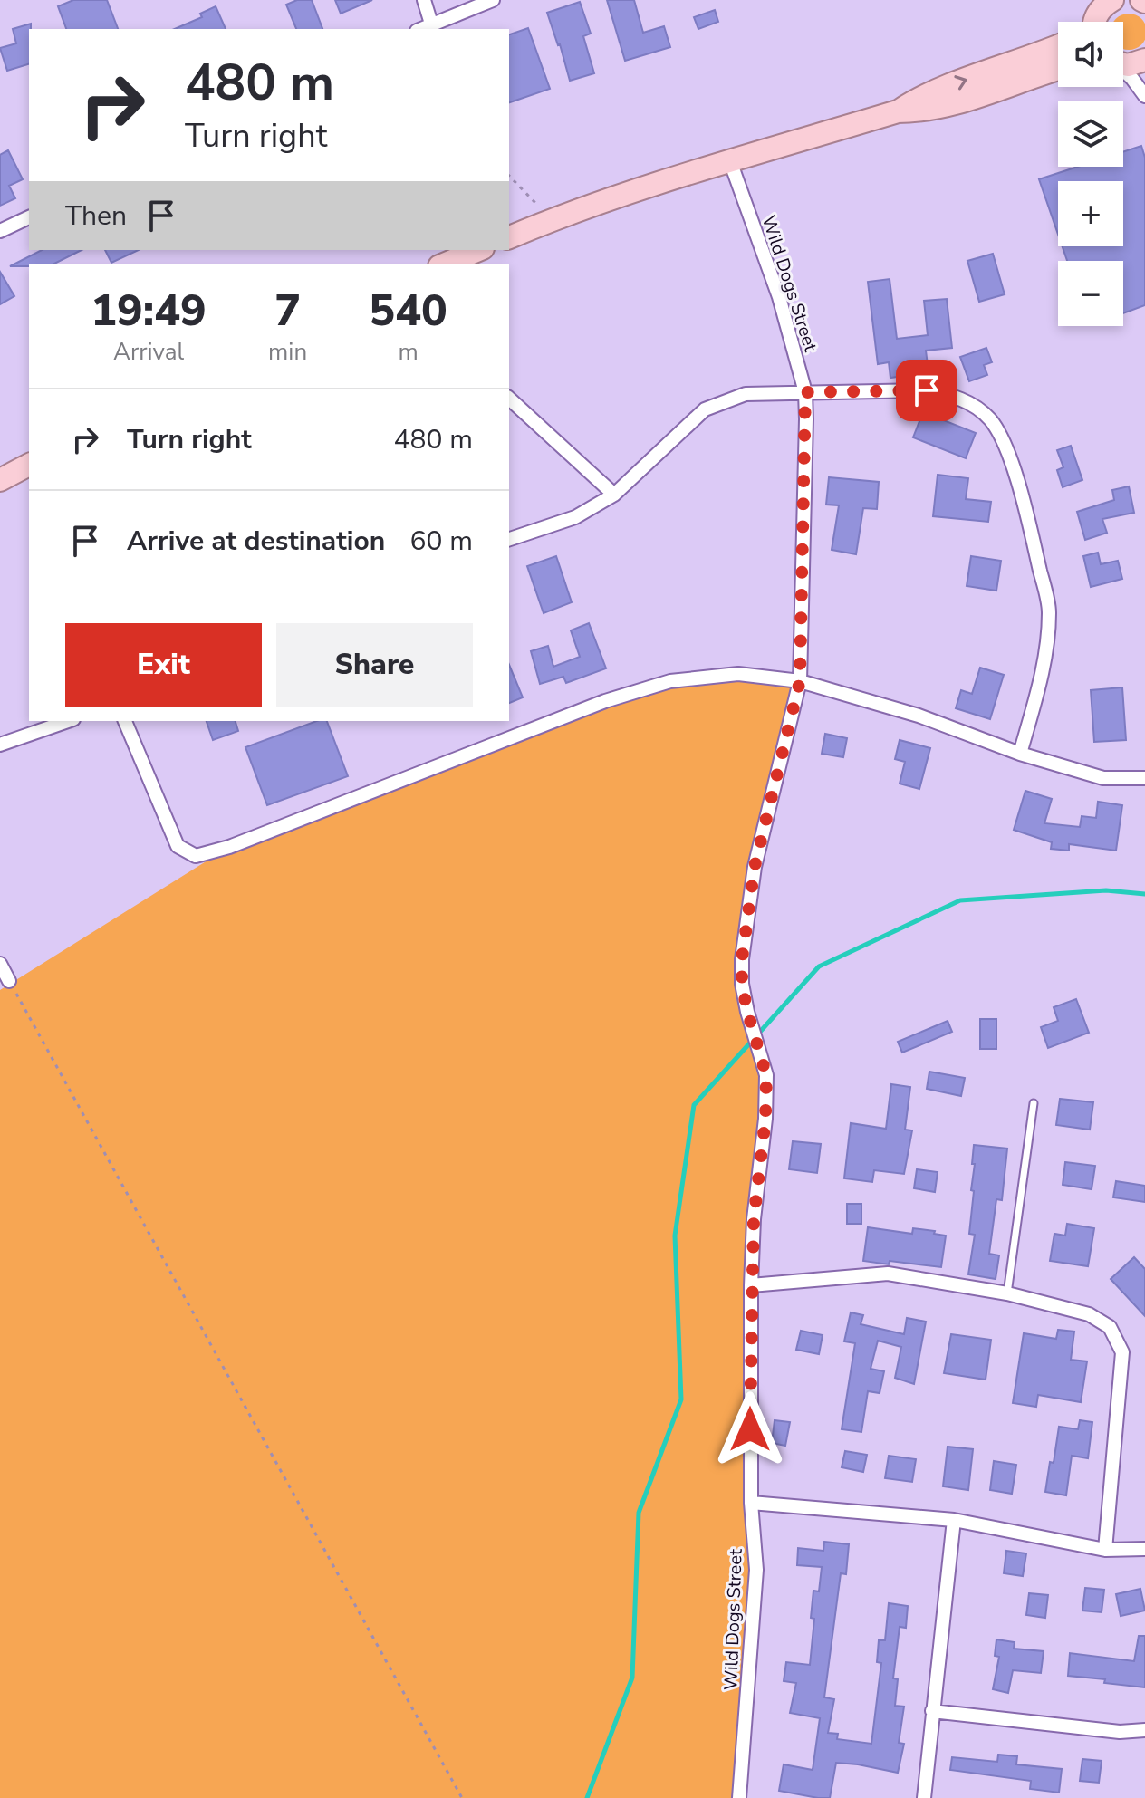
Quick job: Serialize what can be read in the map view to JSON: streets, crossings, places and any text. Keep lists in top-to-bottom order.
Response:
{
  "streets": {
    "street": ["Wild Dogs Street"]
  },
  "page": {
    "map_buttons": ["+", "−"],
    "turn": ["480 m", "Turn right"],
    "then": "Then",
    "eta": [
      "19:49",
      "Arrival",
      "7",
      "min",
      "540",
      "m"
    ],
    "list": [
      {
        "name": "Turn right",
        "value": "480 m"
      },
      {
        "name": "Arrive at destination",
        "value": "60 m"
      }
    ],
    "buttons": ["Exit", "Share"]
  }
}
